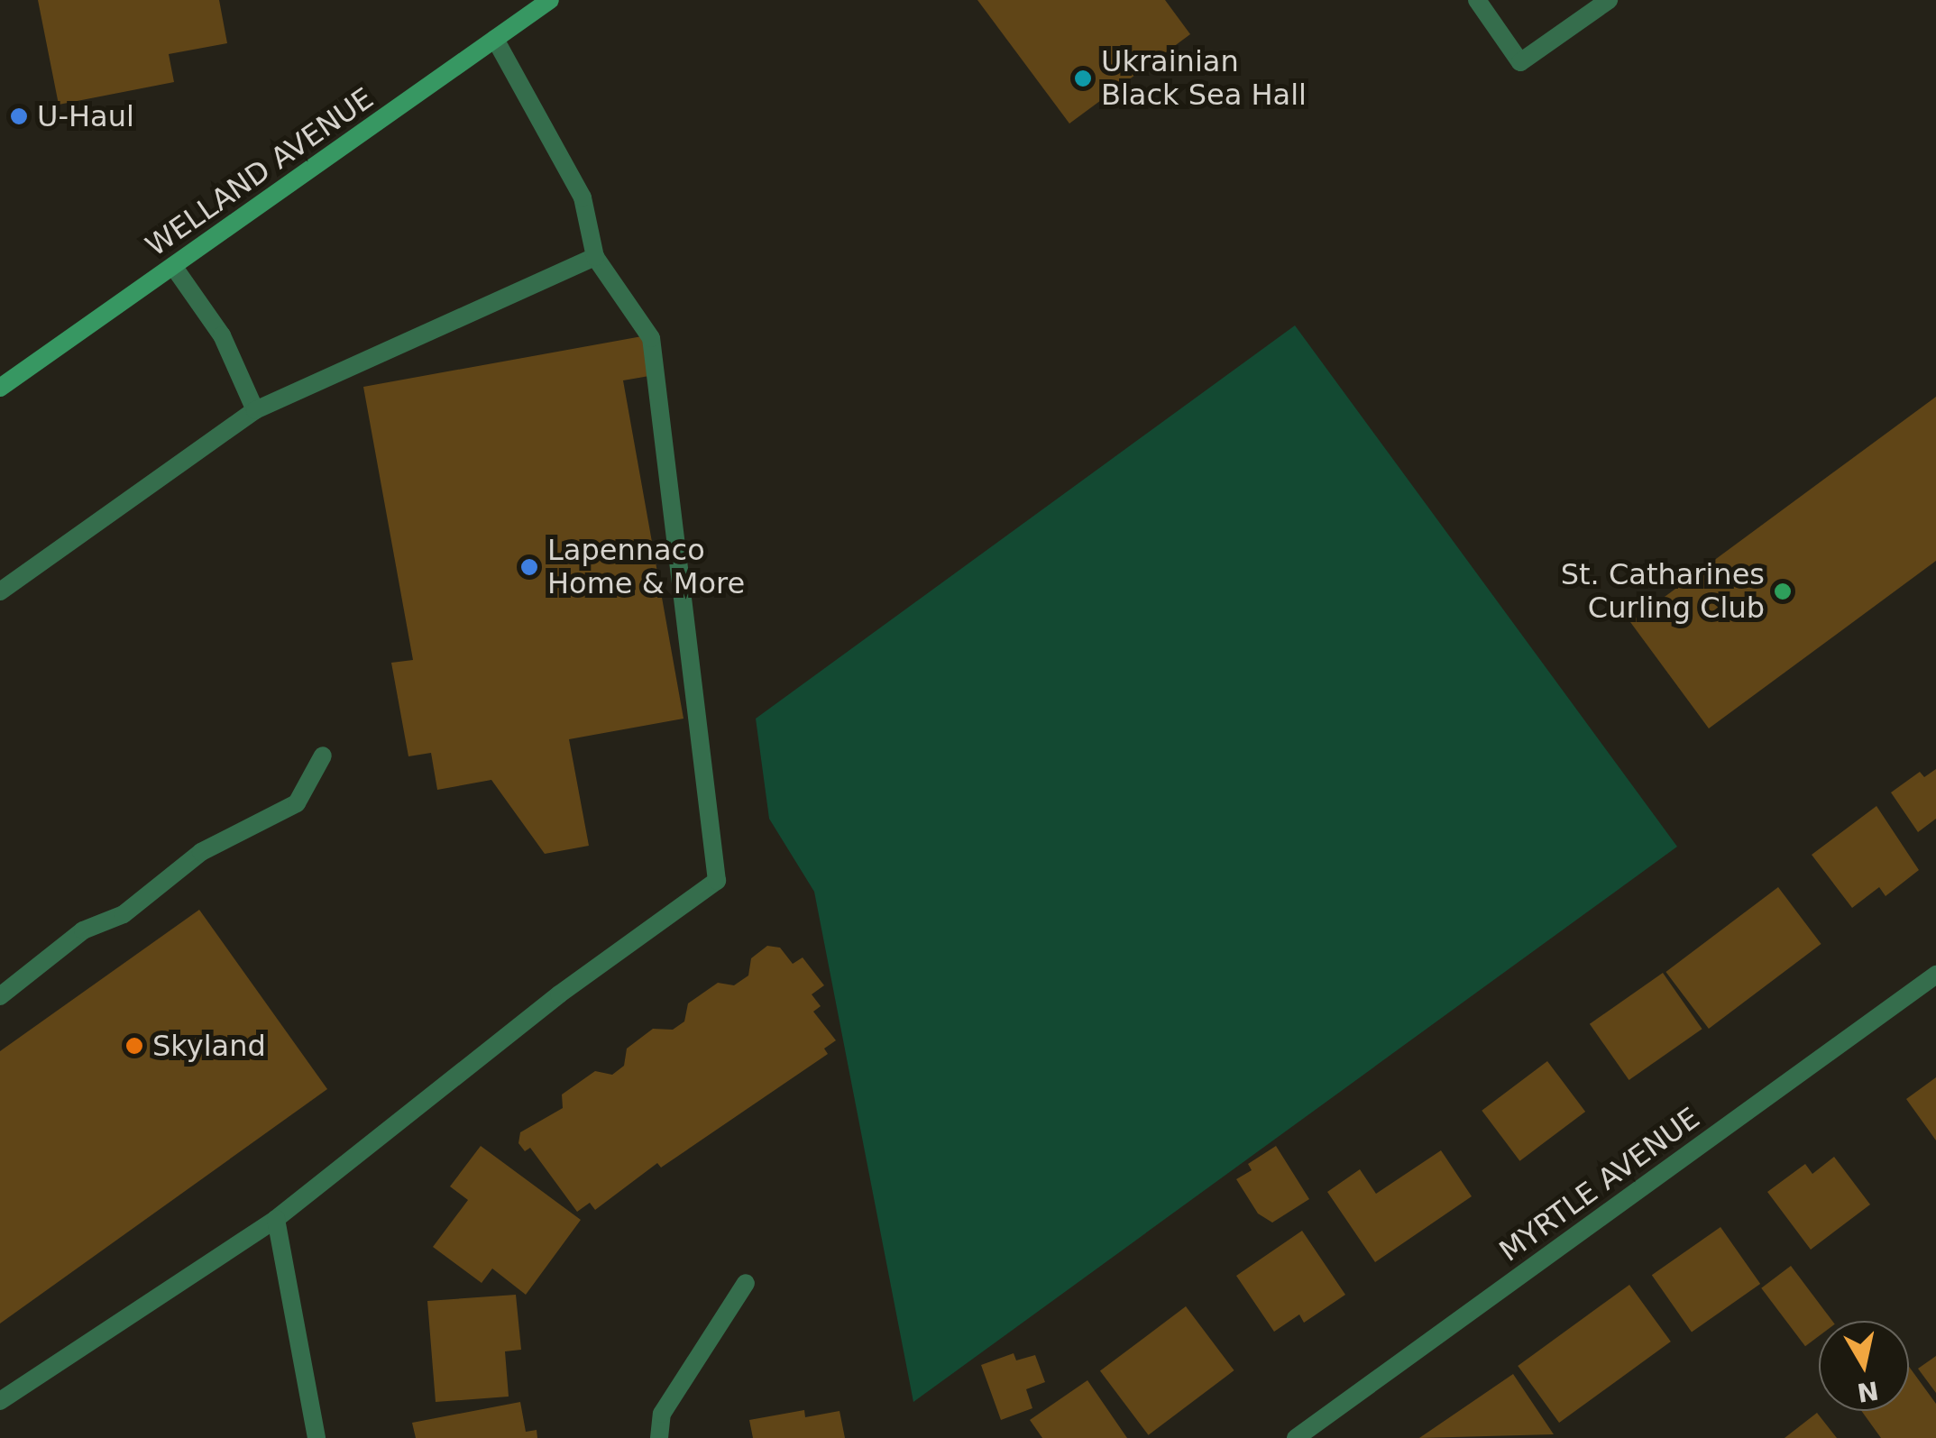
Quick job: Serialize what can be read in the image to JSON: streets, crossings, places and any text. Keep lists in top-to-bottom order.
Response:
{
  "streets": {
    "main road": ["WELLAND AVENUE"],
    "street": ["MYRTLE AVENUE"]
  },
  "places": [
    "Ukrainian Black Sea Hall",
    "U-Haul",
    "Lapennaco Home & More",
    "St. Catharines Curling Club",
    "Skyland"
  ],
  "north": "bottom"
}
